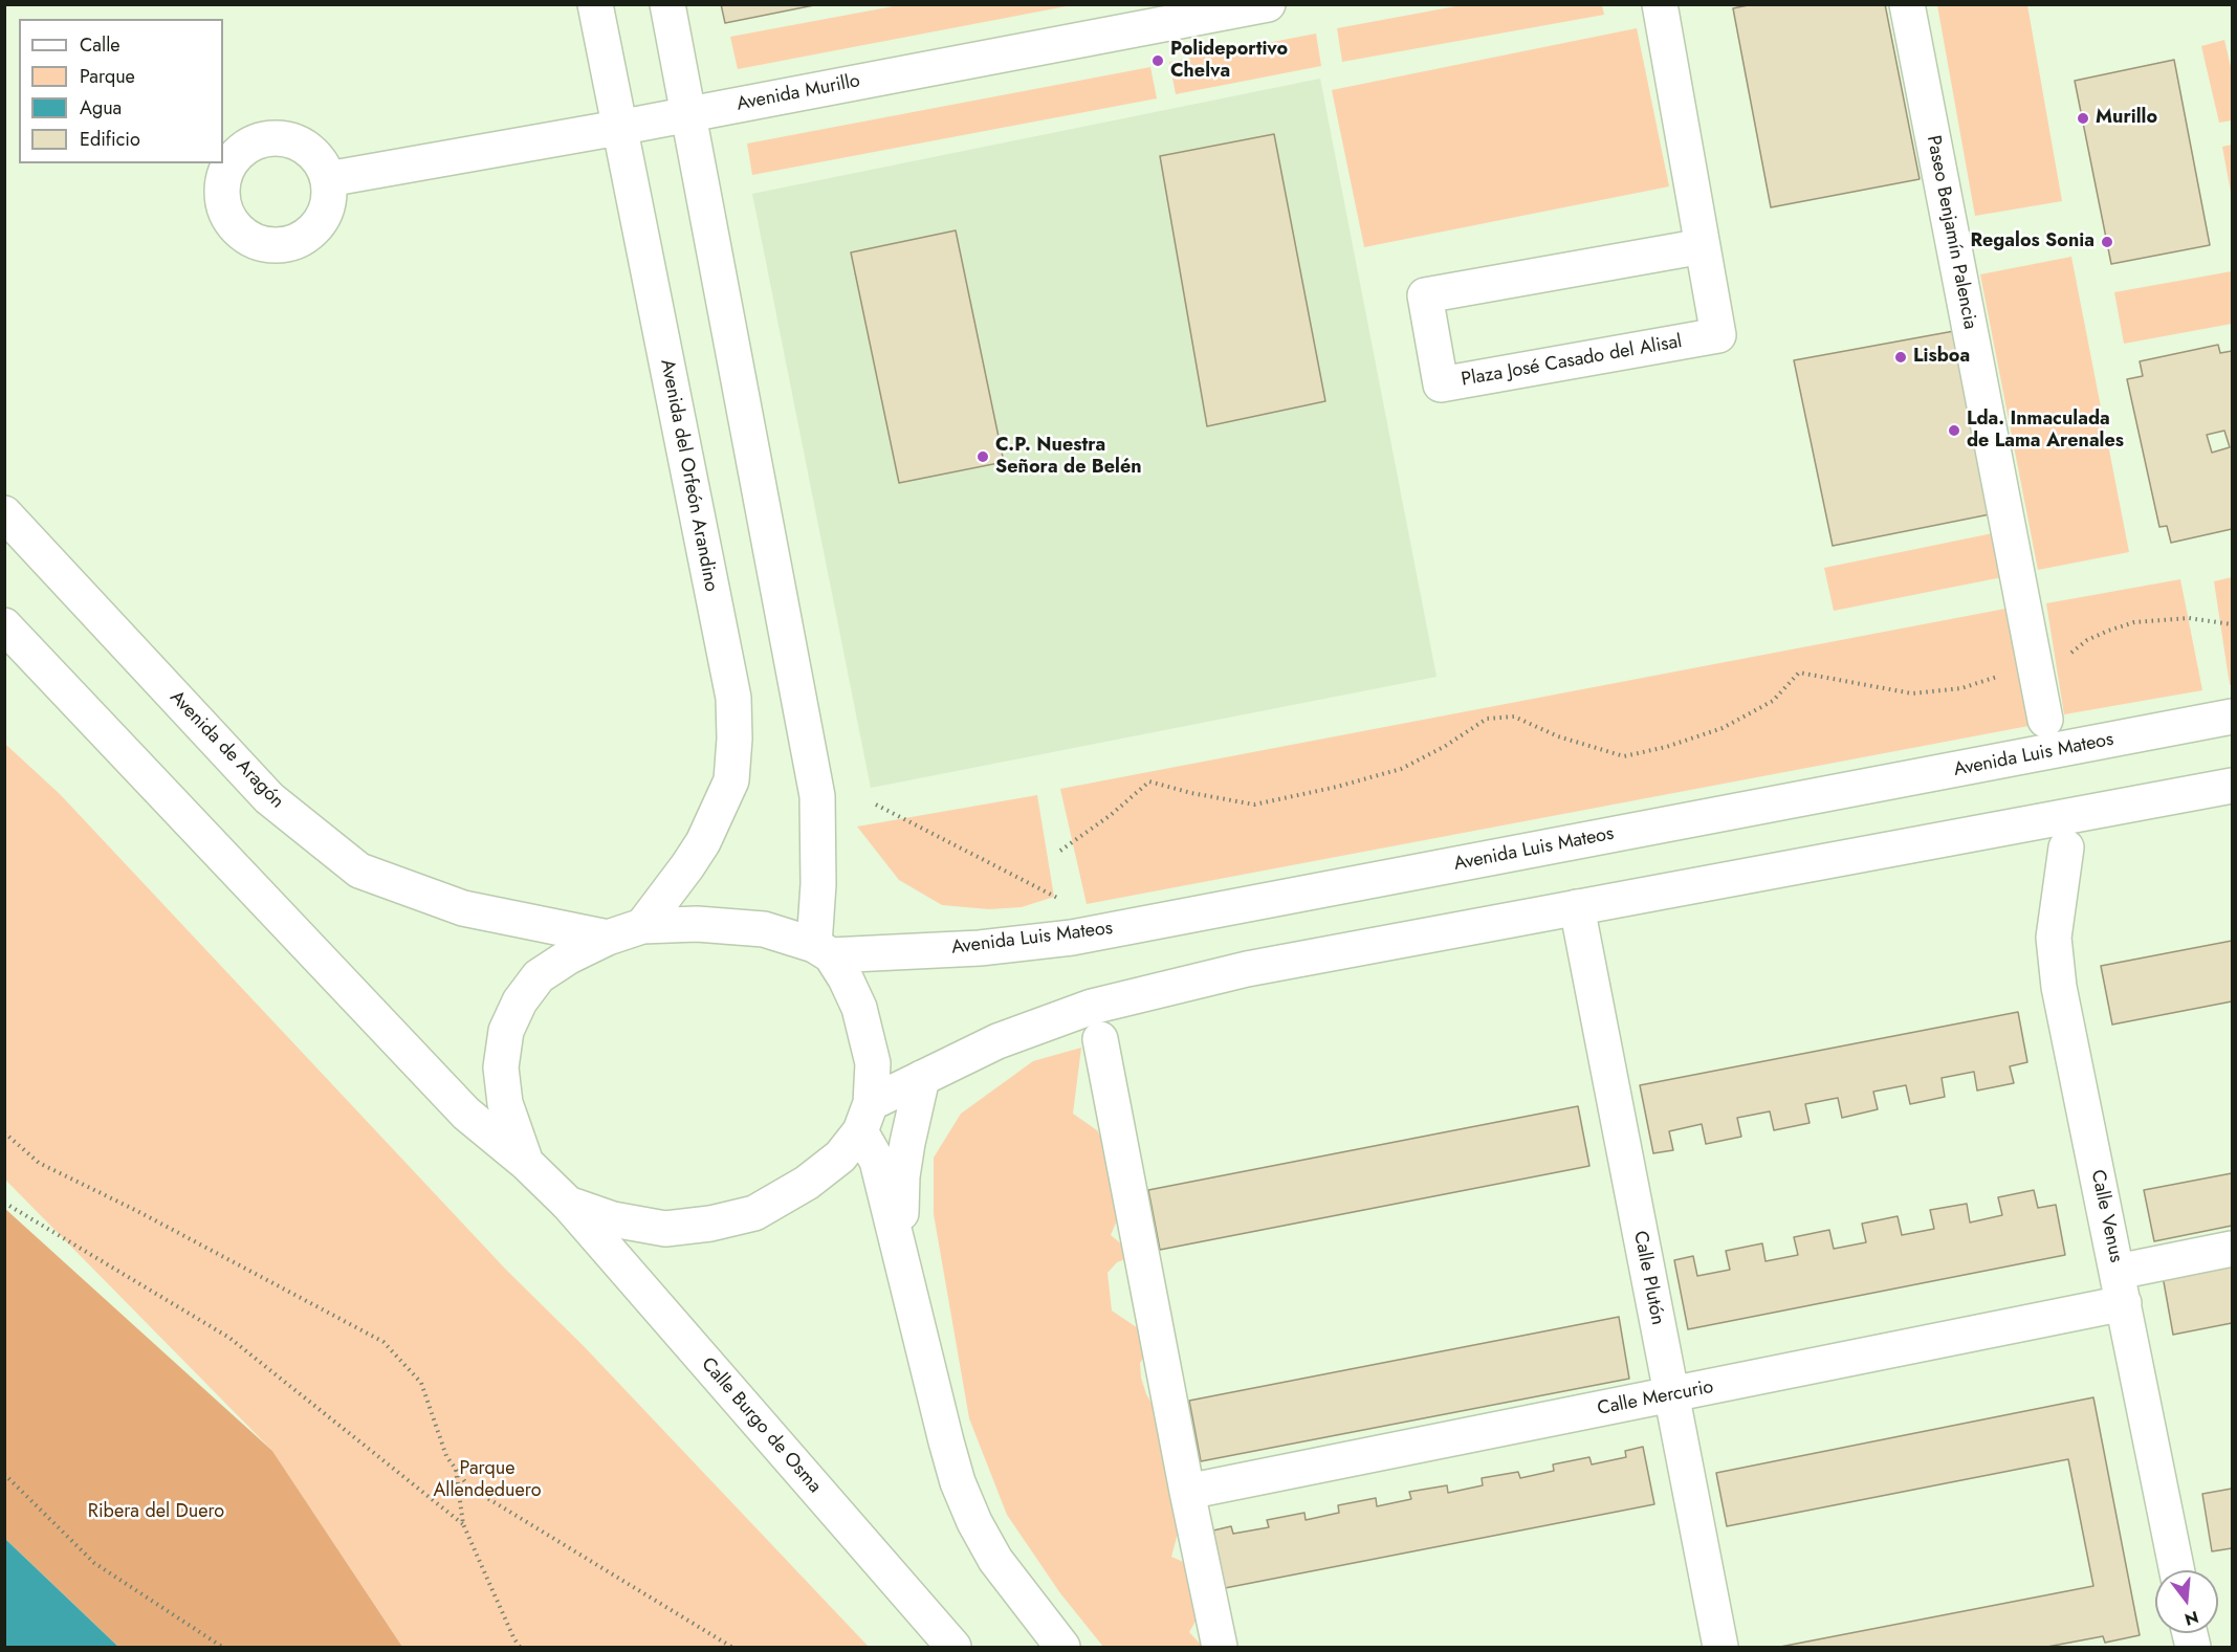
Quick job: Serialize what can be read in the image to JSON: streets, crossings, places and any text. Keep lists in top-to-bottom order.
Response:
{
  "streets": {
    "main road": [
      "Avenida Murillo",
      "Paseo Benjamín Palencia",
      "Plaza José Casado del Alisal",
      "Avenida del Orfeón Arandino",
      "Avenida de Aragón",
      "Avenida Luis Mateos",
      "Calle Venus",
      "Calle Plutón",
      "Calle Mercurio",
      "Calle Burgo de Osma"
    ]
  },
  "crossings": [
    ["Avenida Murillo", "Avenida del Orfeón Arandino"],
    ["Calle Venus", "Calle Mercurio"],
    ["Calle Plutón", "Calle Mercurio"]
  ],
  "parks": ["Parque Allendeduero", "Ribera del Duero"],
  "places": [
    "Polideportivo Chelva",
    "Murillo",
    "Regalos Sonia",
    "Lisboa",
    "Lda. Inmaculada de Lama Arenales",
    "C.P. Nuestra Señora de Belén"
  ],
  "legend": [
    "Calle",
    "Parque",
    "Agua",
    "Edificio"
  ],
  "north": "bottom"
}
